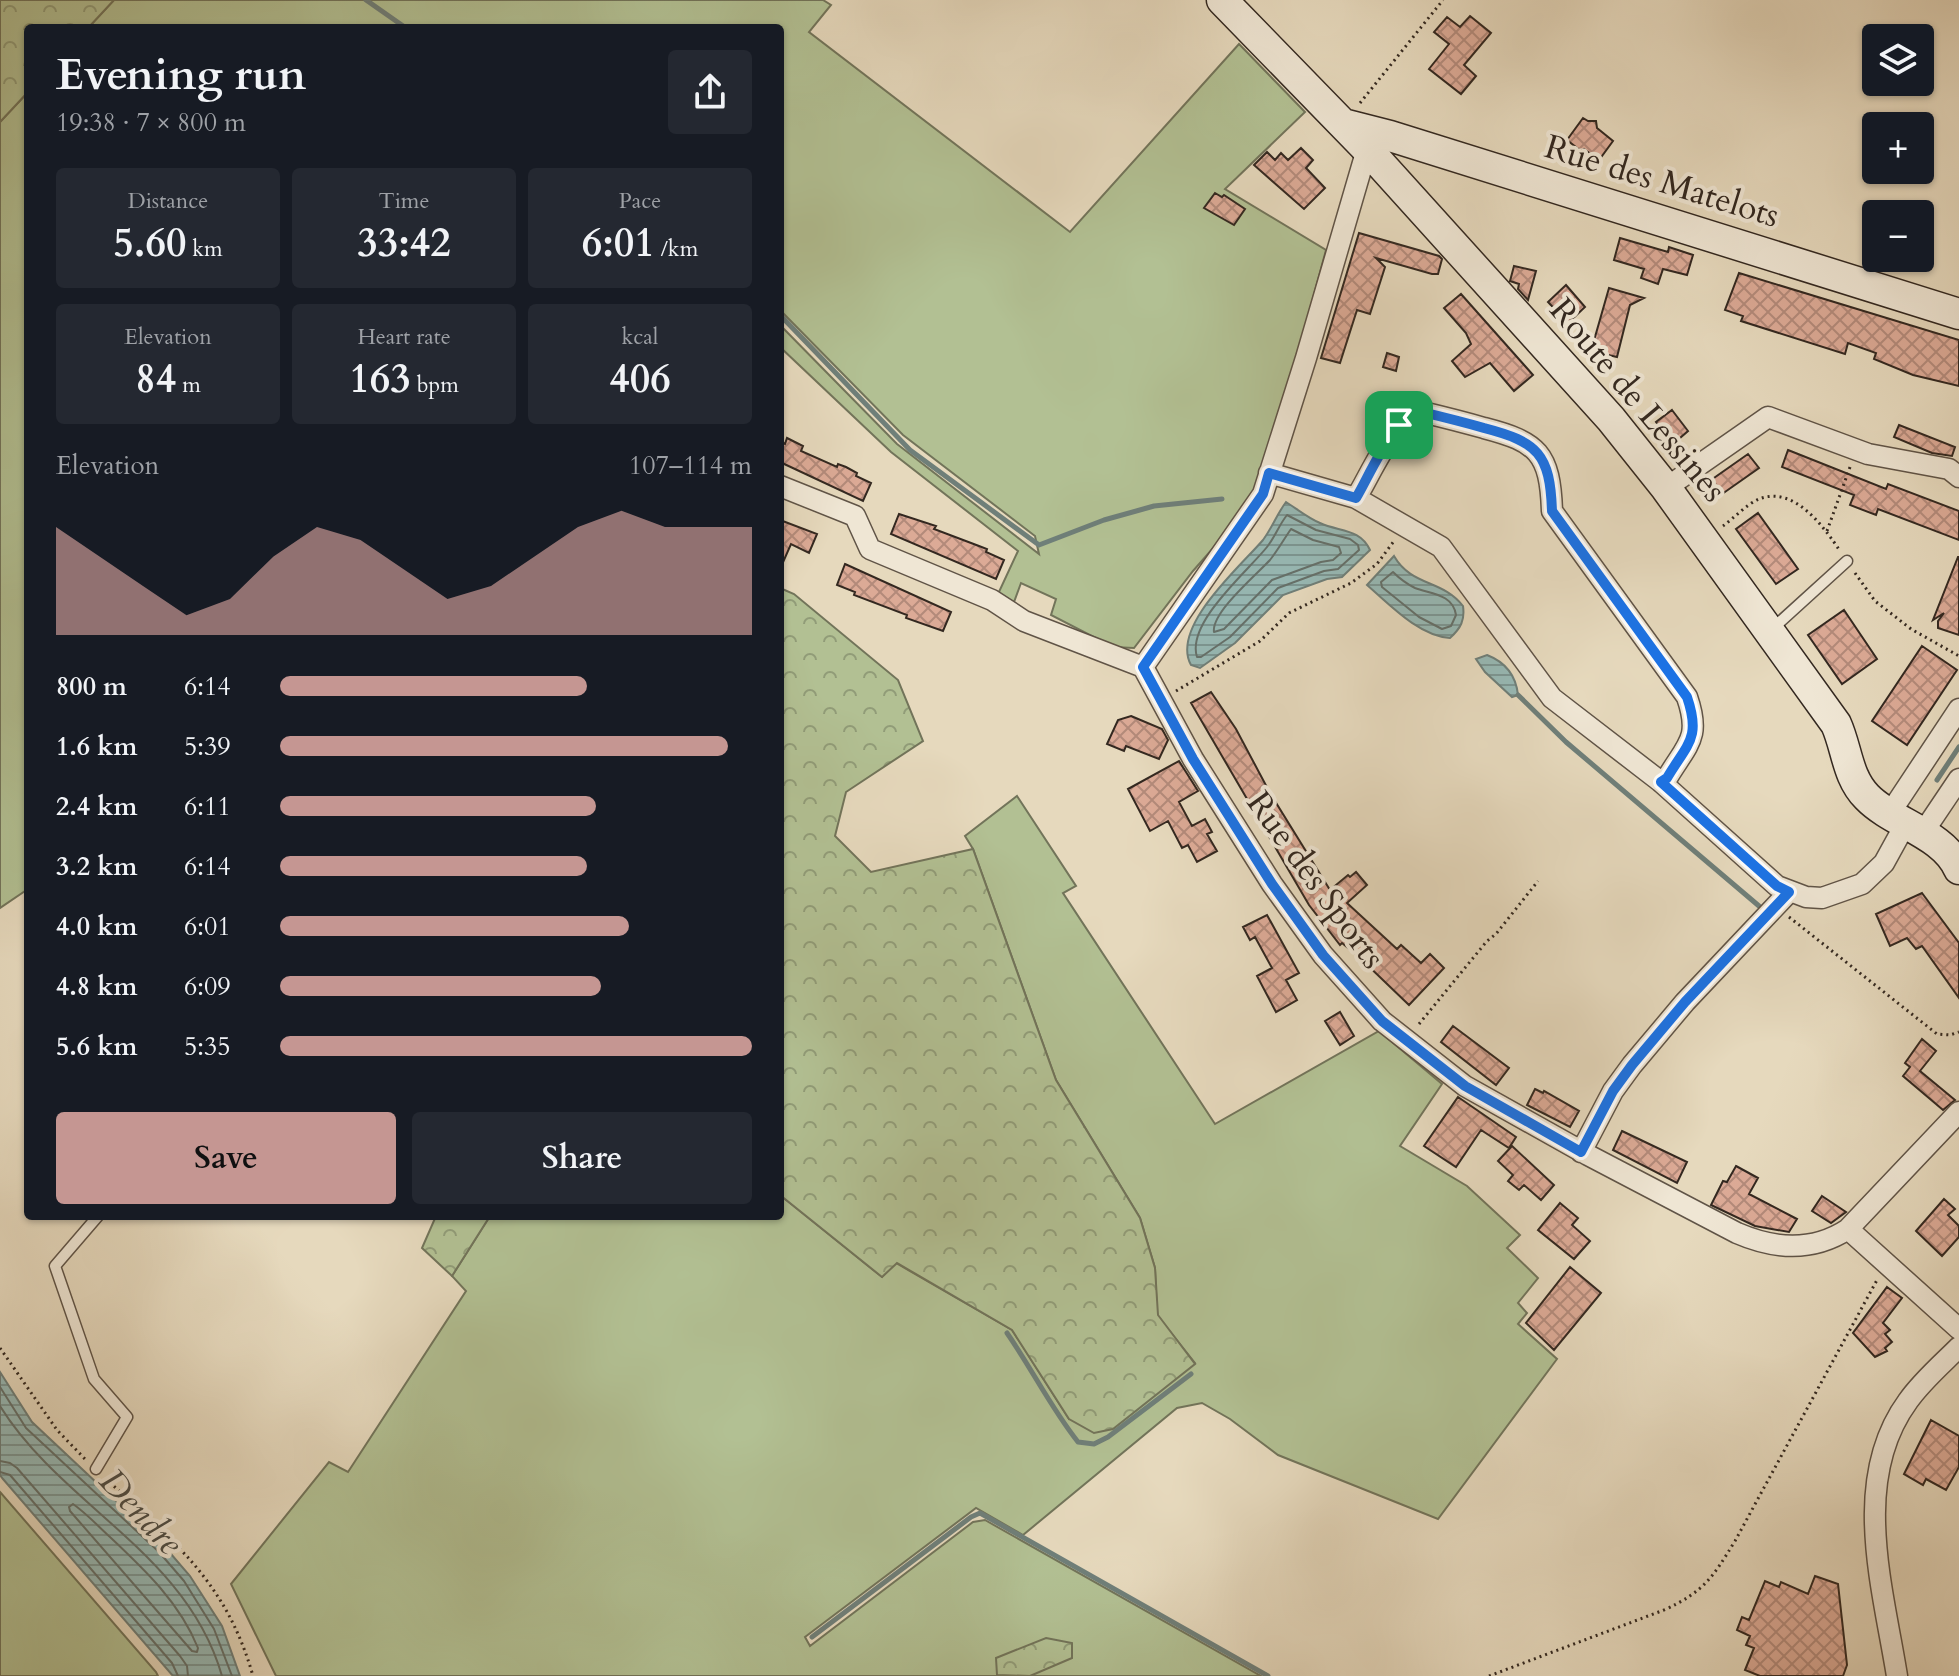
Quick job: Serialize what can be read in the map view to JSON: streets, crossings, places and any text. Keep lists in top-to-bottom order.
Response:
{
  "streets": {
    "main road": ["Rue des Matelots", "Route de Lessines"],
    "street": ["Rue des Sports"]
  },
  "crossings": [
    ["Rue des Matelots", "Route de Lessines"]
  ],
  "water": ["Dendre"],
  "page": {
    "map_buttons": ["+", "−"],
    "heading": ["Evening run", "19:38 · 7 × 800 m"],
    "stats": [
      ["Distance", "5.60 km"],
      ["Time", "33:42"],
      ["Pace", "6:01 /km"],
      ["Elevation", "84 m"],
      ["Heart rate", "163 bpm"],
      ["kcal", "406"]
    ],
    "chart": ["Elevation", "107–114 m"],
    "list": [
      {
        "name": "800 m",
        "note": "6:14"
      },
      {
        "name": "1.6 km",
        "note": "5:39"
      },
      {
        "name": "2.4 km",
        "note": "6:11"
      },
      {
        "name": "3.2 km",
        "note": "6:14"
      },
      {
        "name": "4.0 km",
        "note": "6:01"
      },
      {
        "name": "4.8 km",
        "note": "6:09"
      },
      {
        "name": "5.6 km",
        "note": "5:35"
      }
    ],
    "buttons": ["Save", "Share"]
  }
}
